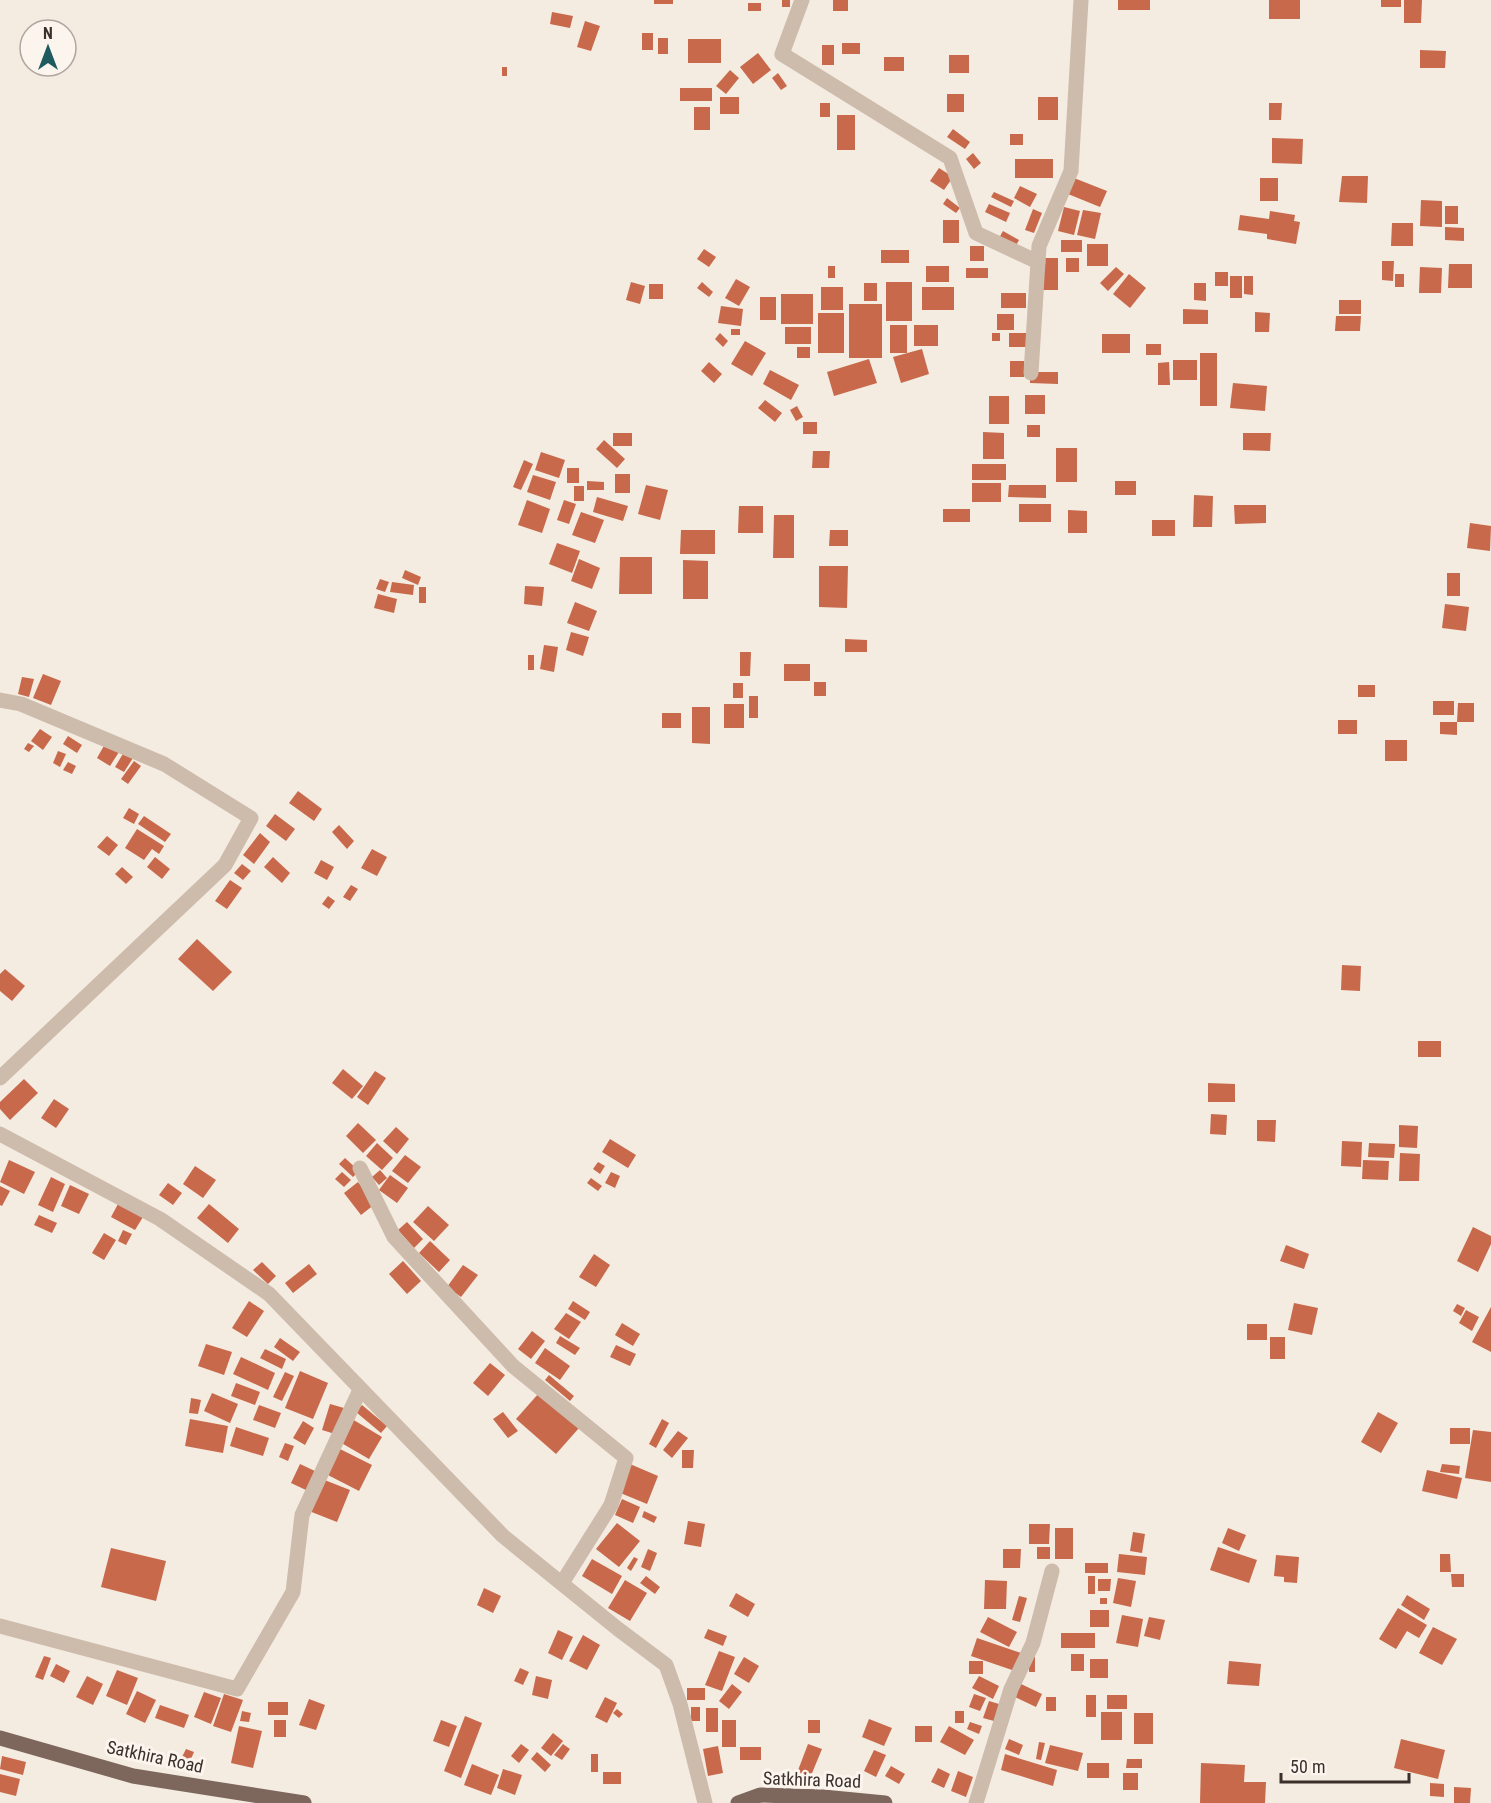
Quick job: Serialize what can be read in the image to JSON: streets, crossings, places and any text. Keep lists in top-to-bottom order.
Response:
{
  "streets": {
    "main road": ["Satkhira Road"]
  },
  "scale_bar": "50 m",
  "north": "top"
}
